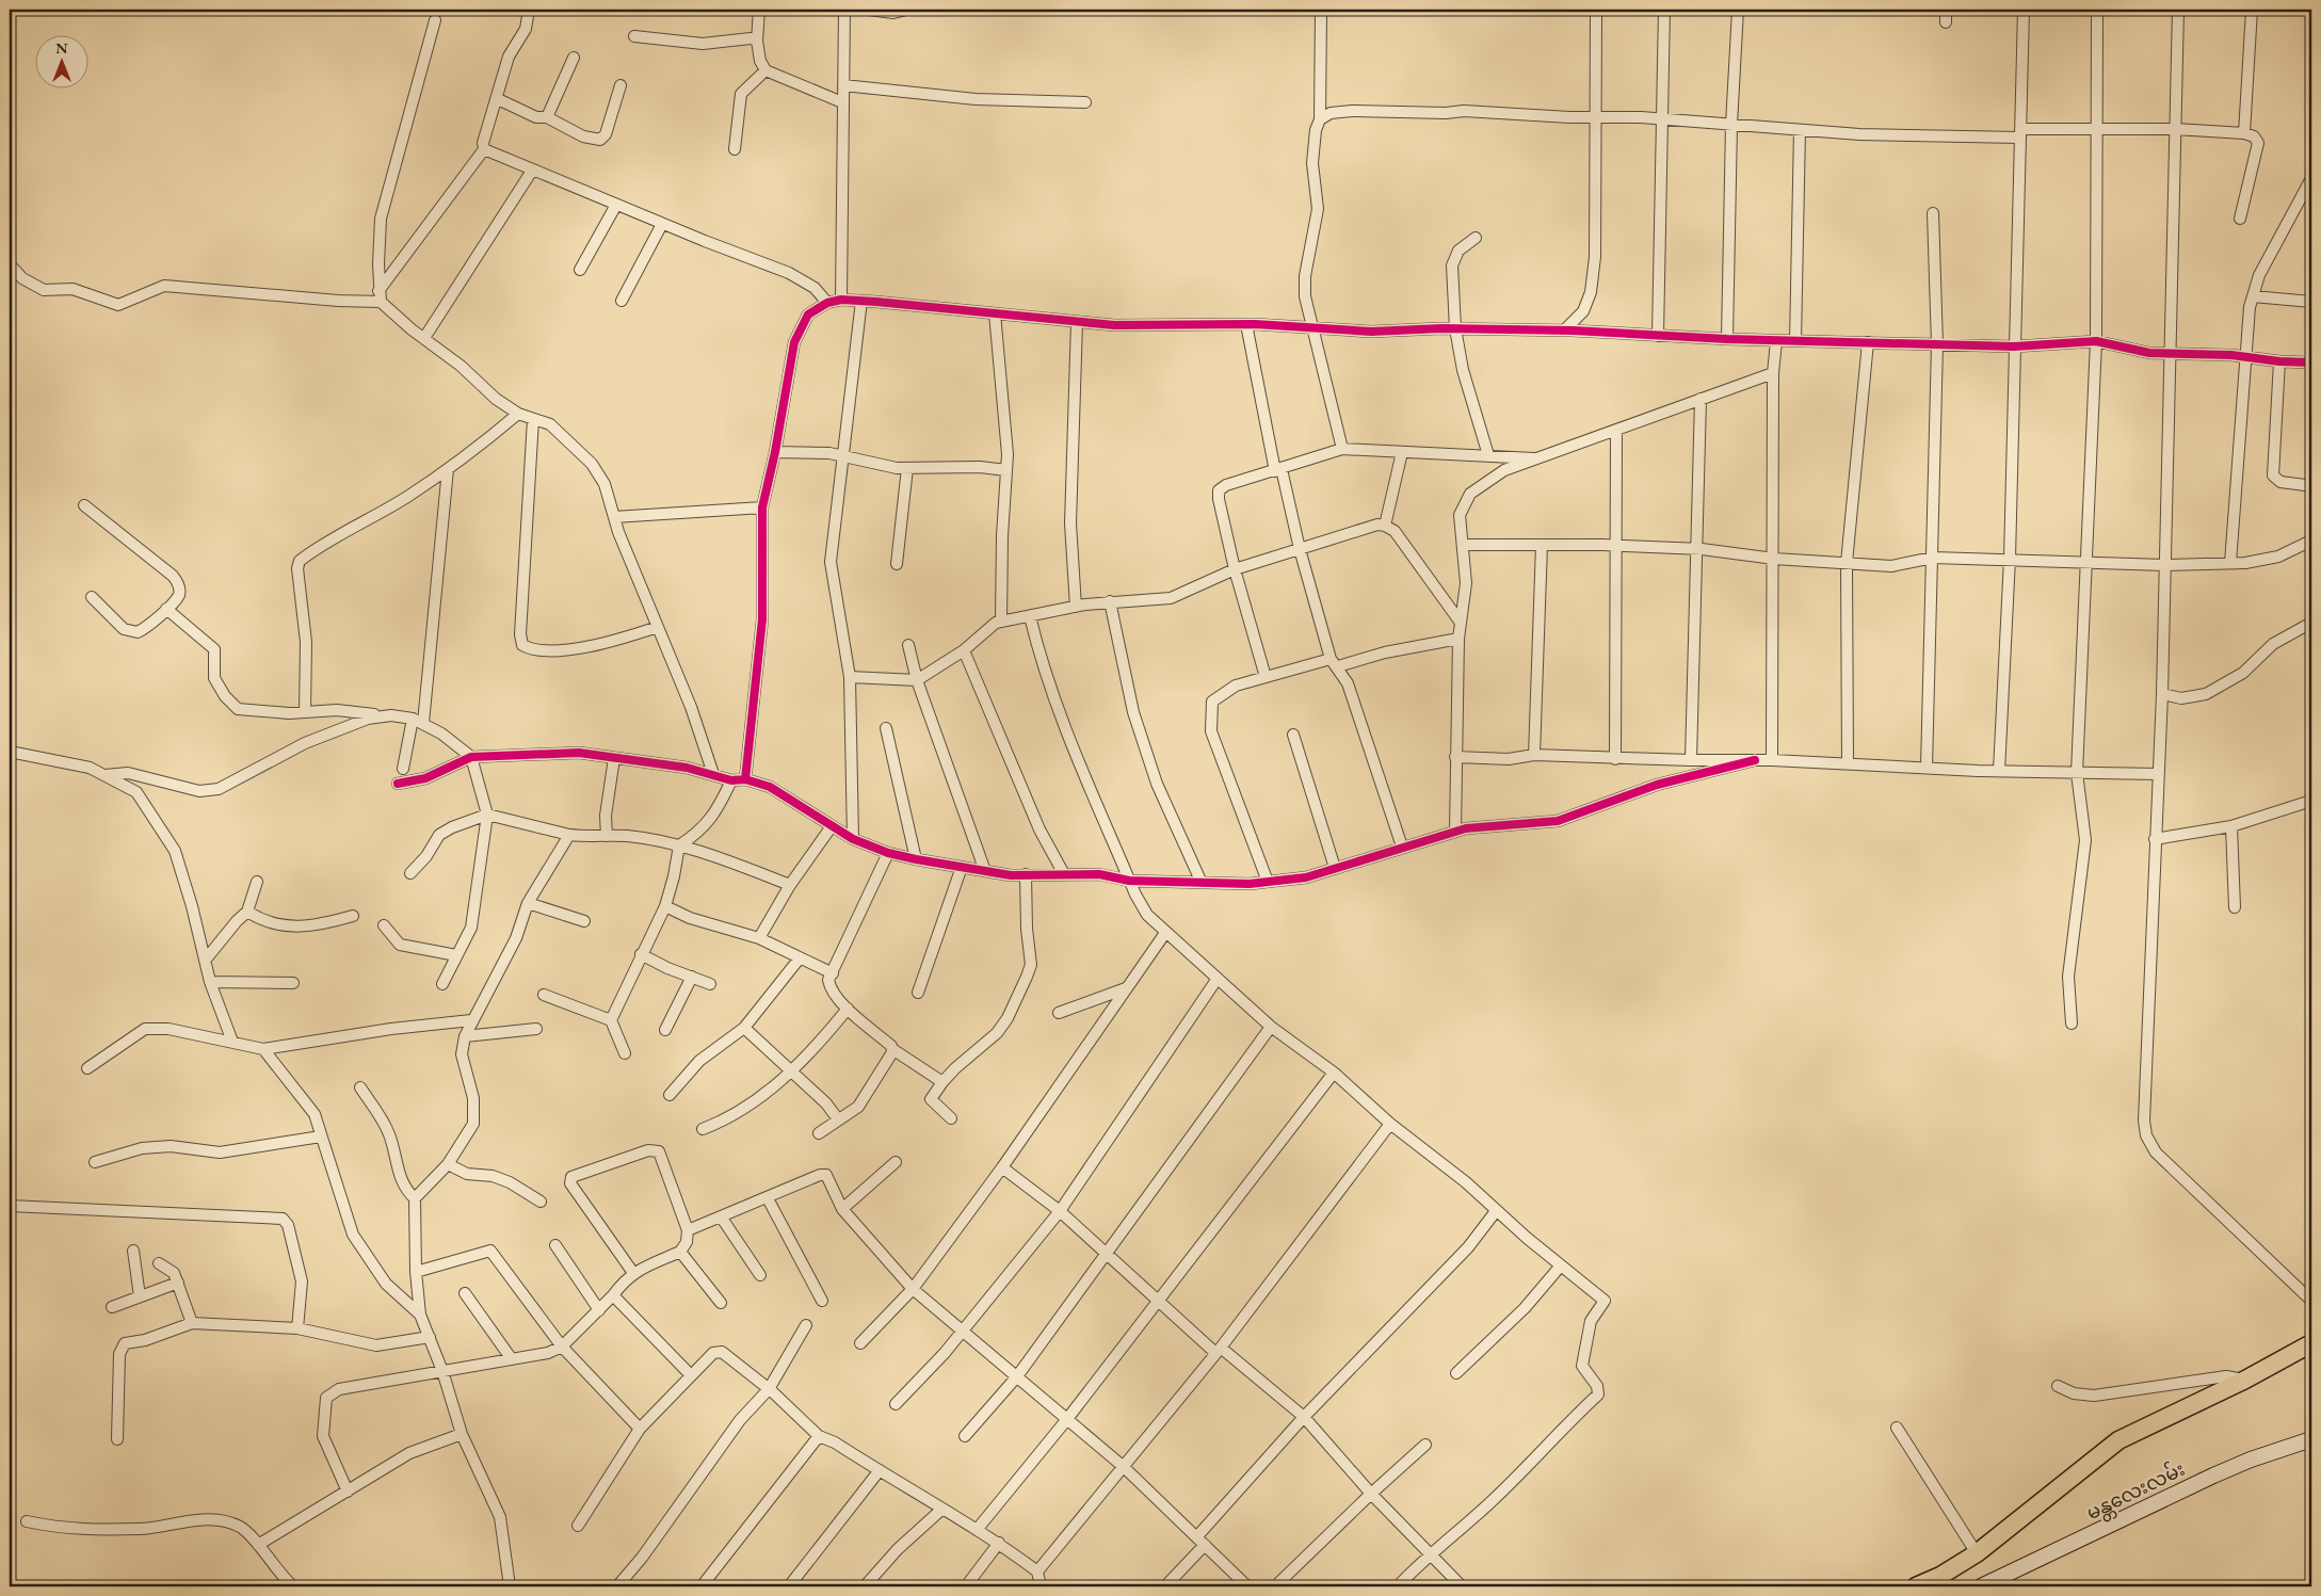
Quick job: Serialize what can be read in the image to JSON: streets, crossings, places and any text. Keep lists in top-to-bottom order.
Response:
{
  "streets": {
    "main road": ["မန္တလေးလမ်း"]
  },
  "north": "top"
}
